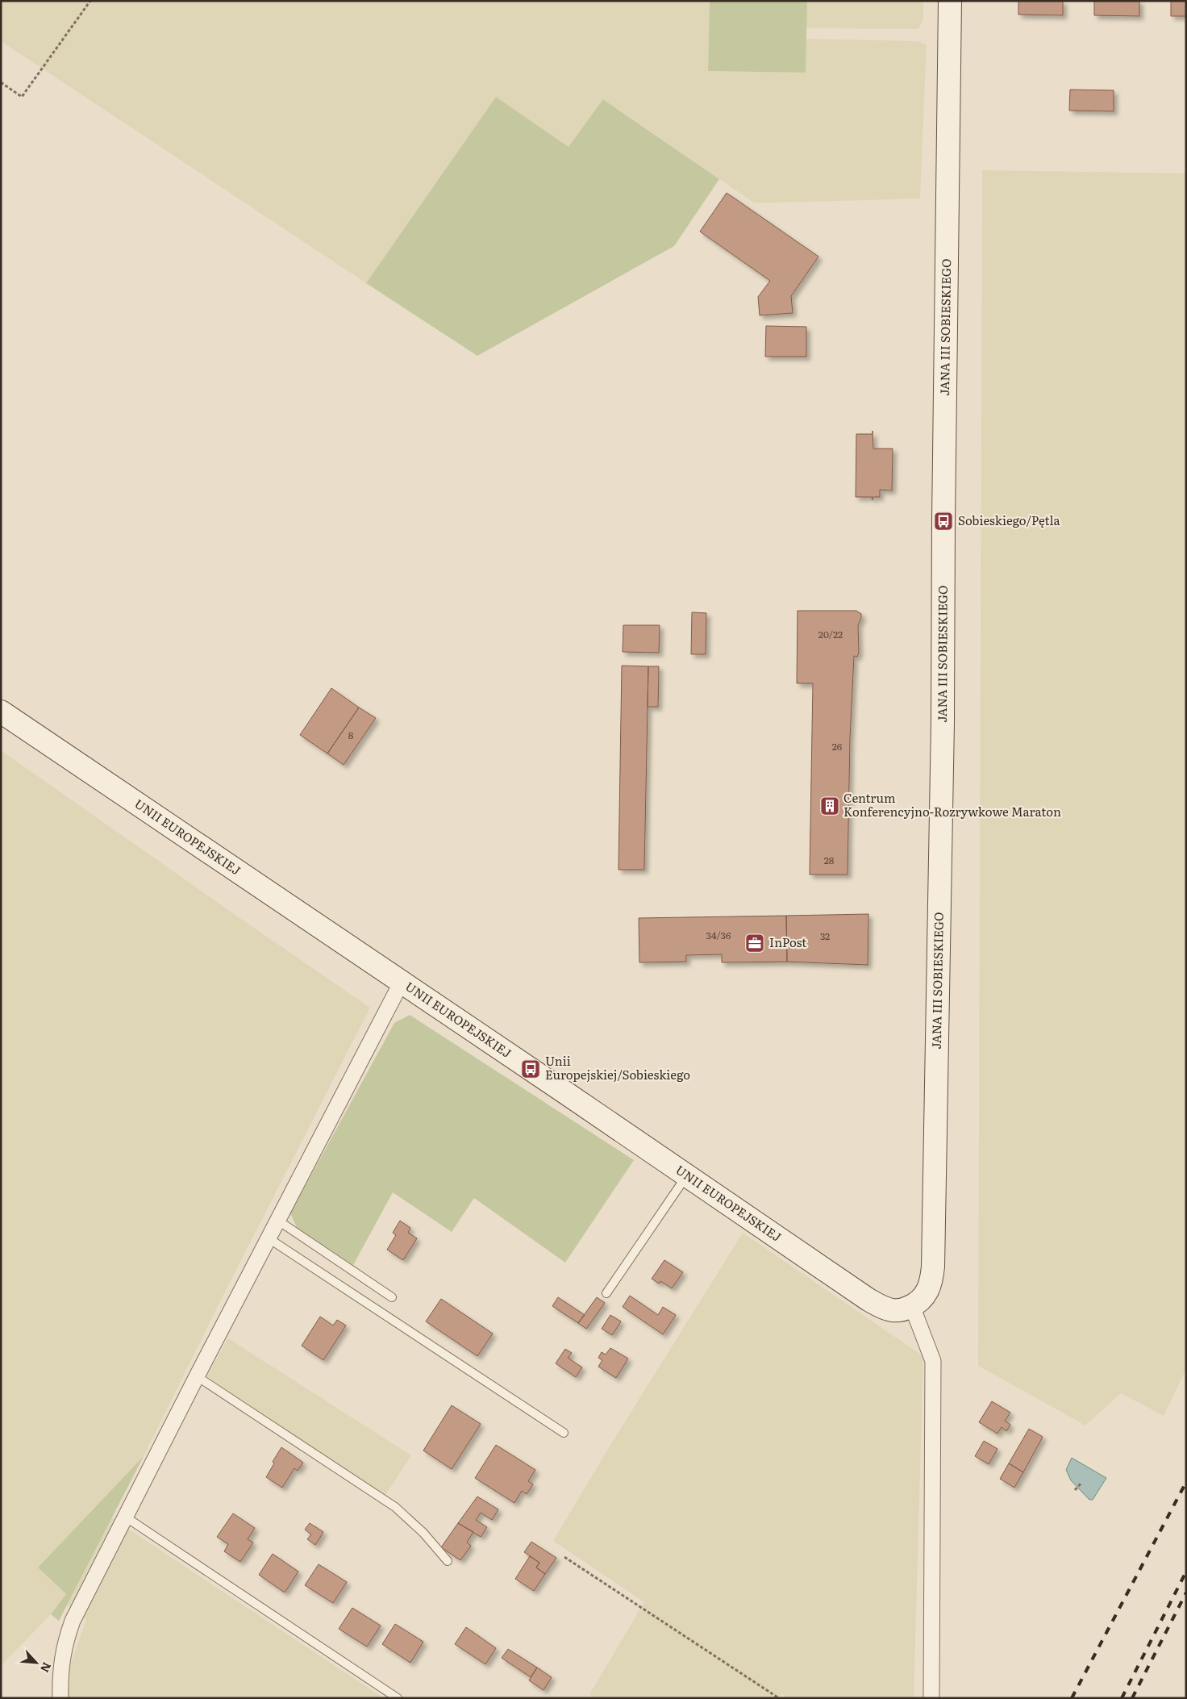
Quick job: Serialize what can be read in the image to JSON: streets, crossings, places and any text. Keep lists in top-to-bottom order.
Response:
{
  "streets": {
    "main road": ["JANA III SOBIESKIEGO", "UNII EUROPEJSKIEJ"]
  },
  "crossings": [
    ["JANA III SOBIESKIEGO", "UNII EUROPEJSKIEJ"]
  ],
  "places": {
    "bus stop": ["Sobieskiego/Pętla", "Unii Europejskiej/Sobieskiego"],
    "building": ["Centrum Konferencyjno-Rozrywkowe Maraton"],
    "office": ["InPost"]
  },
  "house_numbers": [
    "20/22",
    "8",
    "26",
    "28",
    "34/36",
    "32"
  ],
  "north": "bottom right"
}
